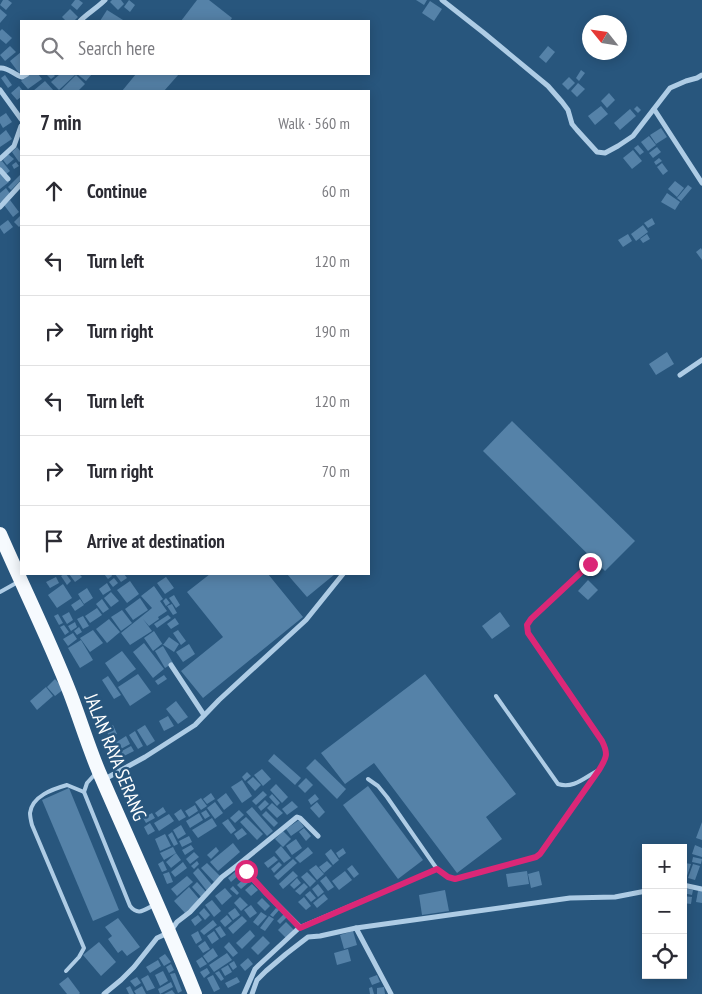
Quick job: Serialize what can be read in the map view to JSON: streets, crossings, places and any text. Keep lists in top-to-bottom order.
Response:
{
  "streets": {
    "highway": ["JALAN RAYA SERANG"]
  },
  "north": "top left",
  "page": {
    "search": "Search here",
    "heading": ["7 min", "Walk · 560 m"],
    "list": [
      ["Continue", "60 m"],
      ["Turn left", "120 m"],
      ["Turn right", "190 m"],
      ["Turn left", "120 m"],
      ["Turn right", "70 m"],
      "Arrive at destination"
    ],
    "map_buttons": ["+", "−"]
  }
}
